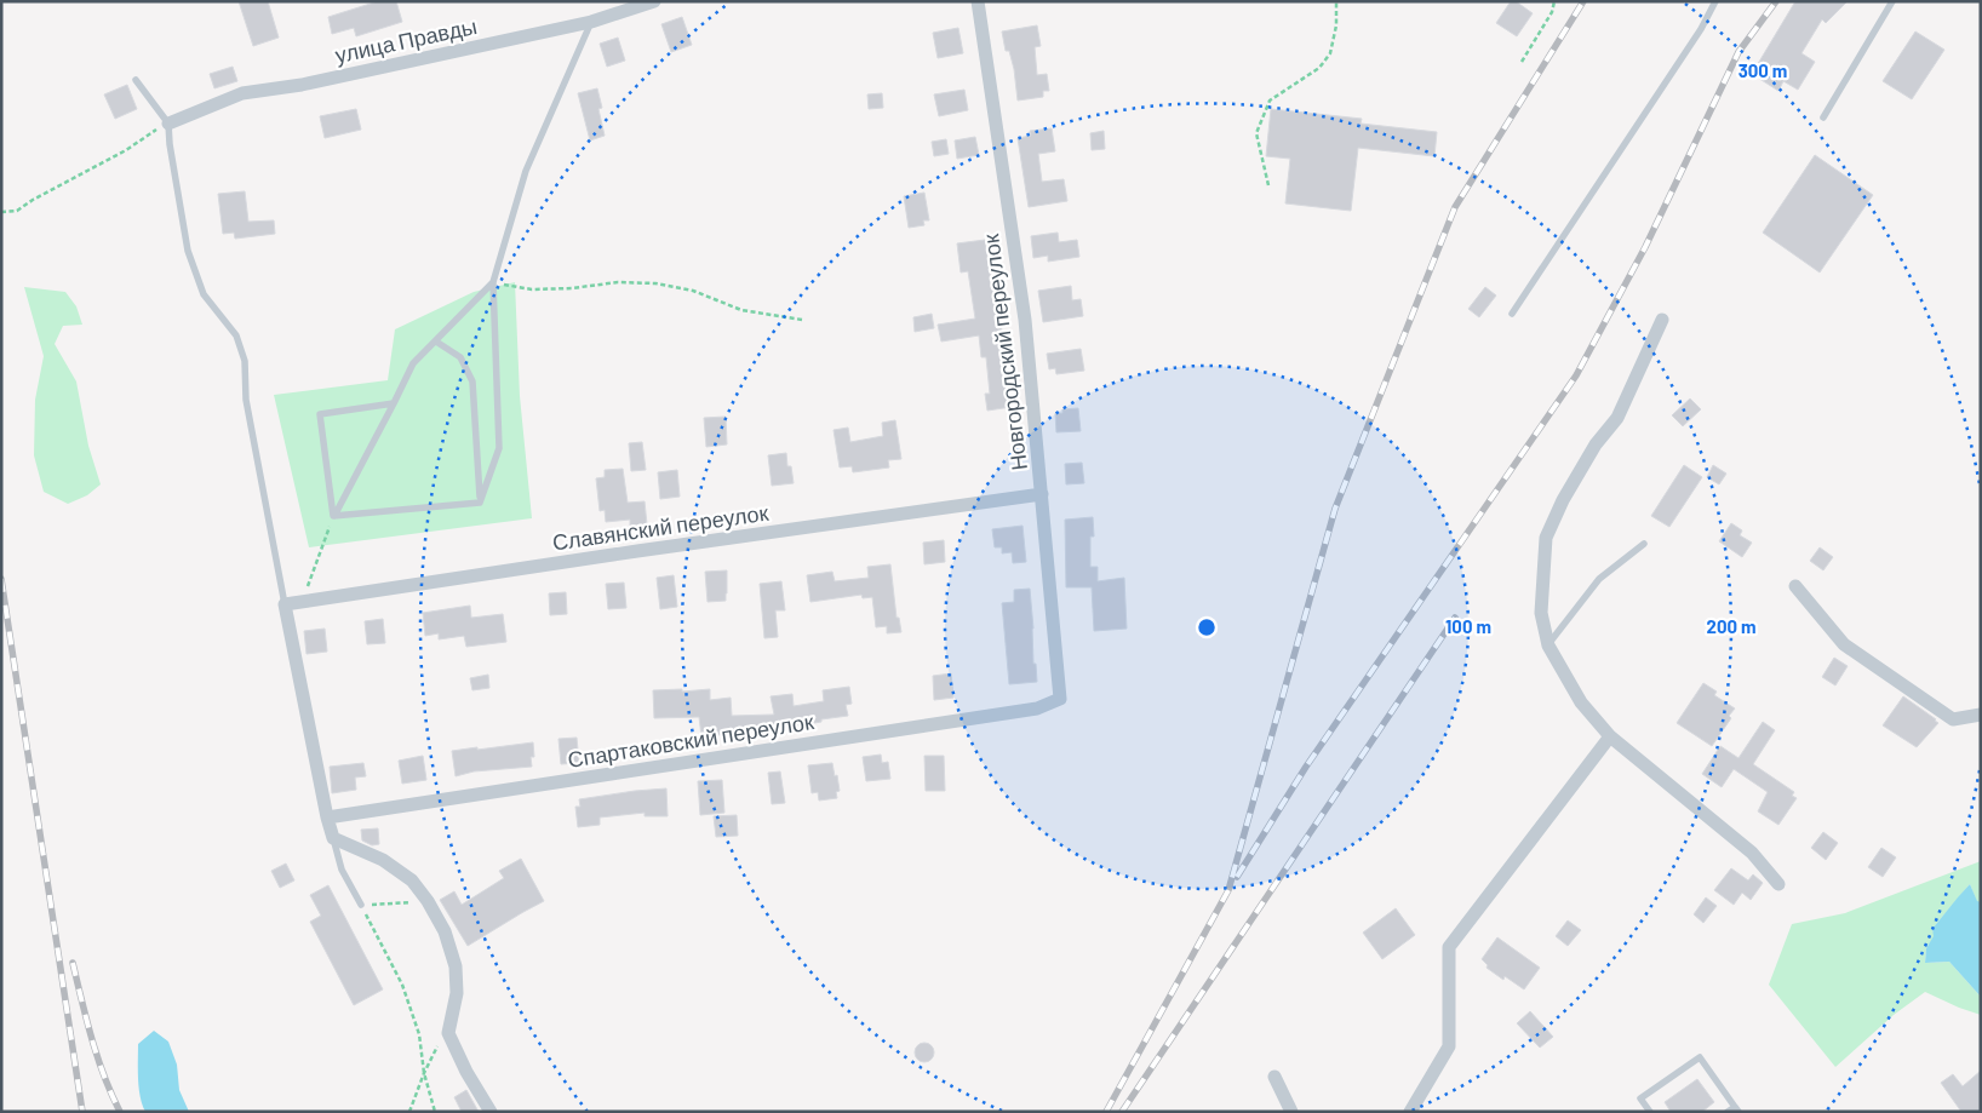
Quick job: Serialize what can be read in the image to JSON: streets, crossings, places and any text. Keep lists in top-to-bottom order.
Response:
{
  "streets": {
    "street": [
      "улица Правды",
      "Новгородский переулок",
      "Славянский переулок",
      "Спартаковский переулок"
    ]
  },
  "crossings": [
    ["Новгородский переулок", "Славянский переулок"],
    ["Новгородский переулок", "Спартаковский переулок"]
  ],
  "rings": ["300 m", "100 m", "200 m"]
}
